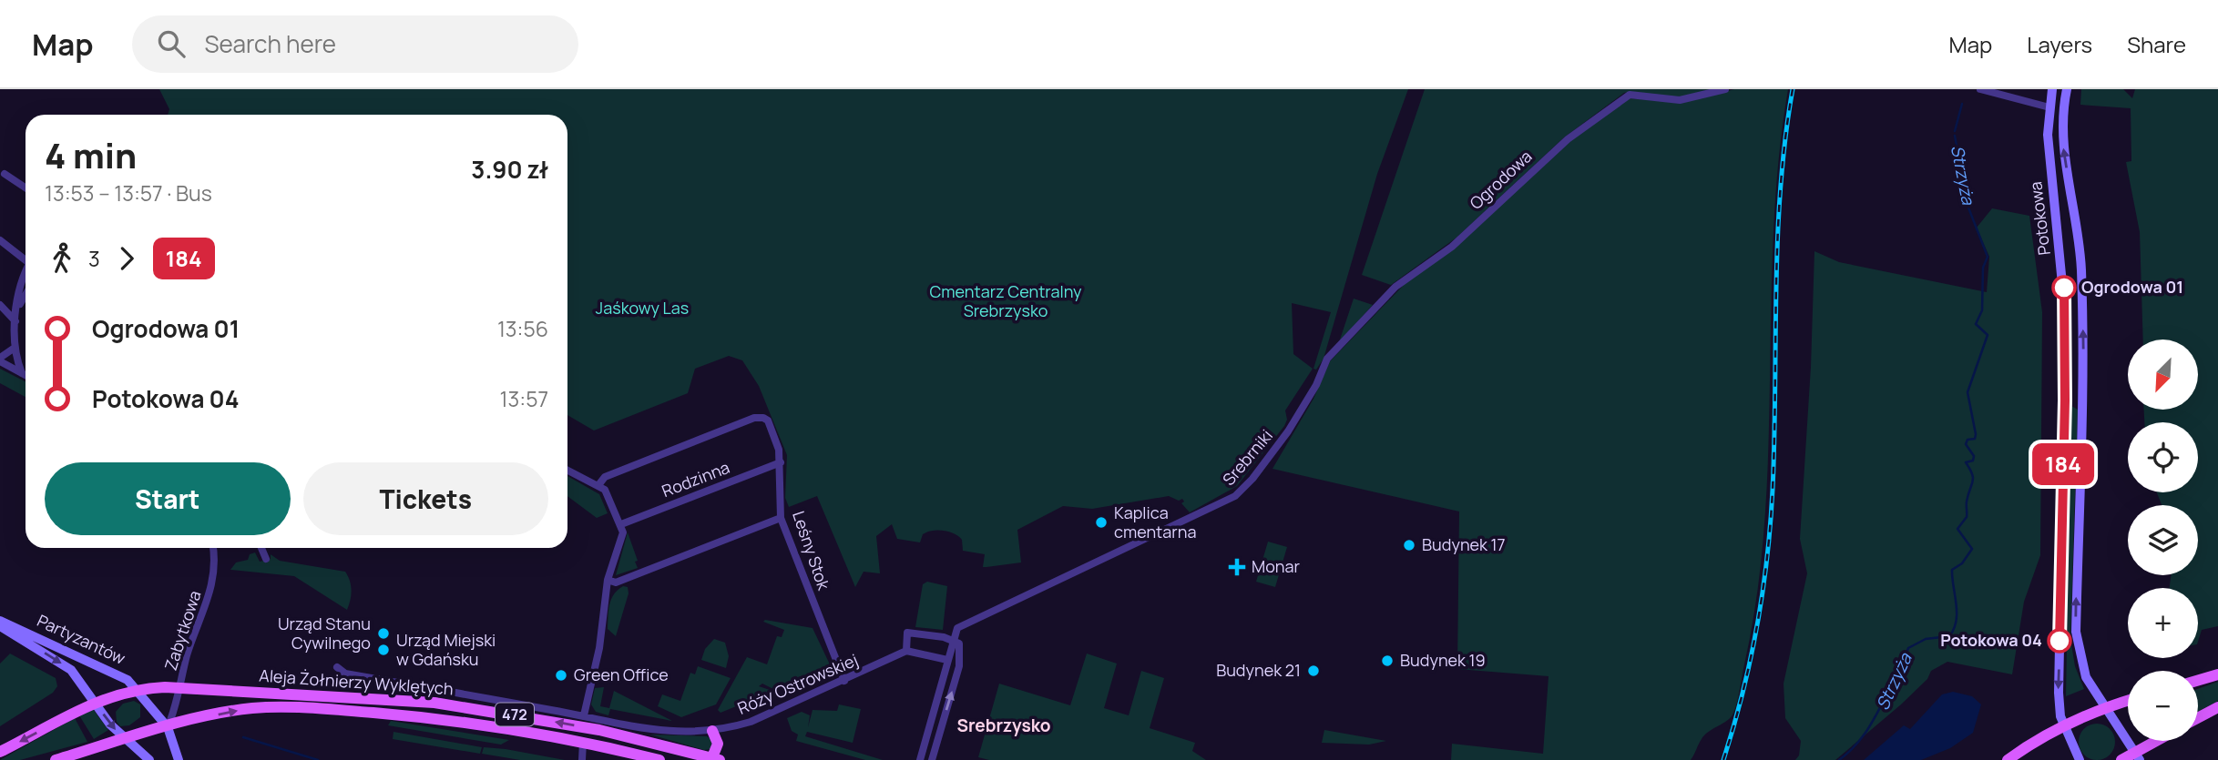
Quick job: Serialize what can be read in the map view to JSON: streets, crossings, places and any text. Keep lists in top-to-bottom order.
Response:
{
  "streets": {
    "main road": [
      "Potokowa",
      "Partyzantów",
      "Aleja Żołnierzy Wyklętych",
      "472"
    ],
    "street": [
      "Ogrodowa",
      "Srebrniki",
      "Rodzinna",
      "Leśny Stok",
      "Zabytkowa",
      "Róży Ostrowskiej"
    ]
  },
  "crossings": [
    ["Ogrodowa", "Srebrniki"],
    ["Rodzinna", "Leśny Stok"],
    ["Leśny Stok", "Róży Ostrowskiej"],
    ["Zabytkowa", "Partyzantów"],
    ["Zabytkowa", "Aleja Żołnierzy Wyklętych"],
    ["Partyzantów", "Aleja Żołnierzy Wyklętych"]
  ],
  "districts": ["Srebrzysko"],
  "water": ["Strzyża"],
  "parks": ["Cmentarz Centralny Srebrzysko", "Jaśkowy Las"],
  "places": {
    "other": [
      "Ogrodowa 01",
      "Kaplica cmentarna",
      "Budynek 17",
      "Urząd Stanu Cywilnego",
      "Potokowa 04",
      "Urząd Miejski w Gdańsku",
      "Budynek 19",
      "Budynek 21",
      "Green Office"
    ],
    "health": ["Monar"]
  },
  "lines": ["bus line 184"],
  "north": "bottom left",
  "page": {
    "header": "Map",
    "search": "Search here",
    "nav": ["Map", "Layers", "Share"],
    "on_map": "184",
    "heading": ["4 min", "13:53 – 13:57 · Bus", "3.90 zł"],
    "legs": ["3", "184"],
    "list": [
      {
        "name": "Ogrodowa 01",
        "value": "13:56"
      },
      {
        "name": "Potokowa 04",
        "value": "13:57"
      }
    ],
    "map_buttons": ["+", "−"],
    "buttons": ["Start", "Tickets"]
  }
}
